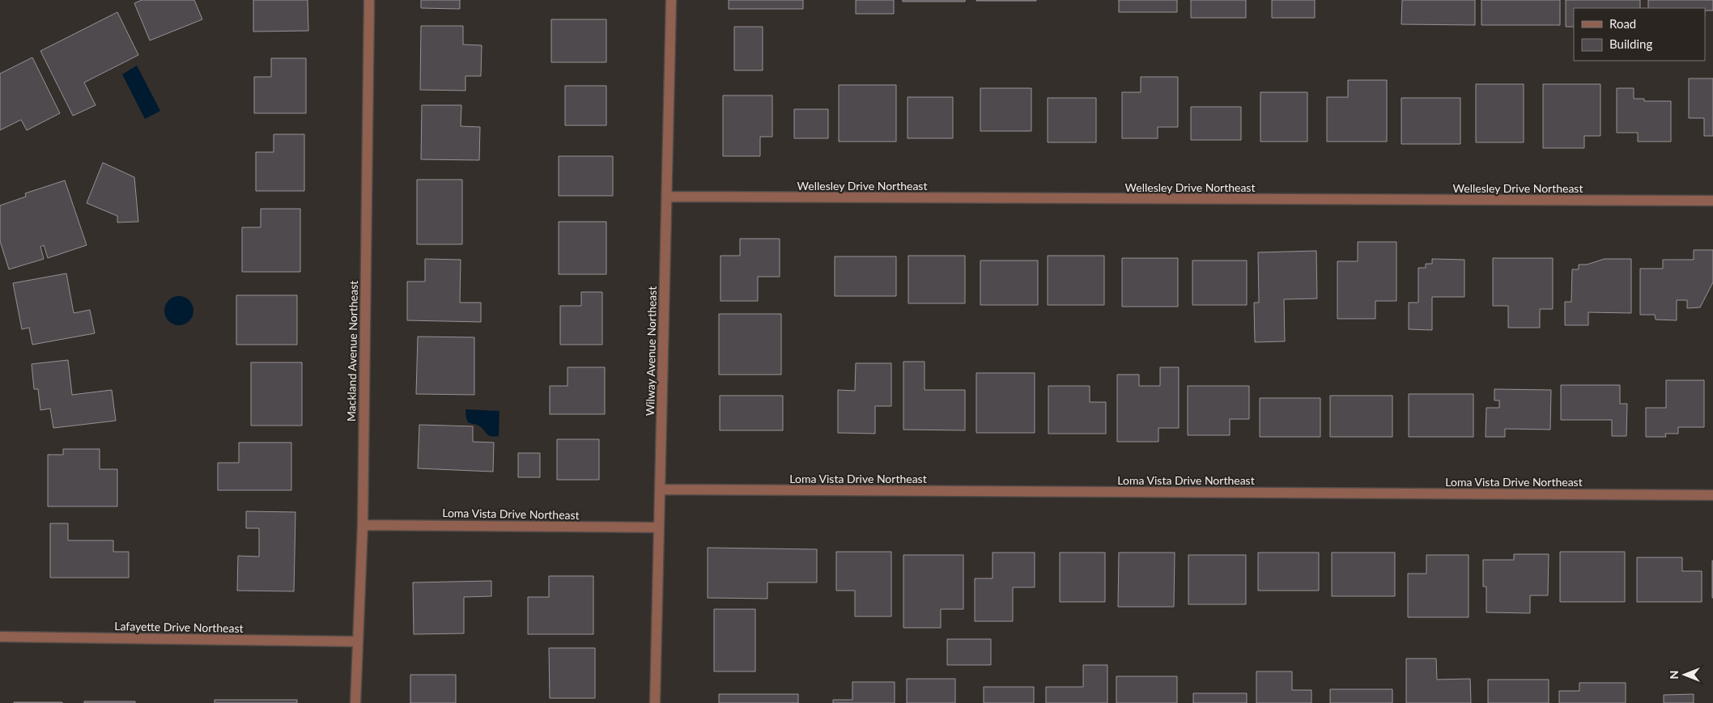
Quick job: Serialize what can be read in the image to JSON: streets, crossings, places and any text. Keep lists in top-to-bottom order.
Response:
{
  "streets": {
    "street": [
      "Wellesley Drive Northeast",
      "Mackland Avenue Northeast",
      "Wilway Avenue Northeast",
      "Loma Vista Drive Northeast",
      "Lafayette Drive Northeast"
    ]
  },
  "crossings": [
    ["Wellesley Drive Northeast", "Wilway Avenue Northeast"],
    ["Mackland Avenue Northeast", "Loma Vista Drive Northeast"],
    ["Mackland Avenue Northeast", "Lafayette Drive Northeast"],
    ["Wilway Avenue Northeast", "Loma Vista Drive Northeast"]
  ],
  "legend": ["Road", "Building"],
  "north": "left"
}
